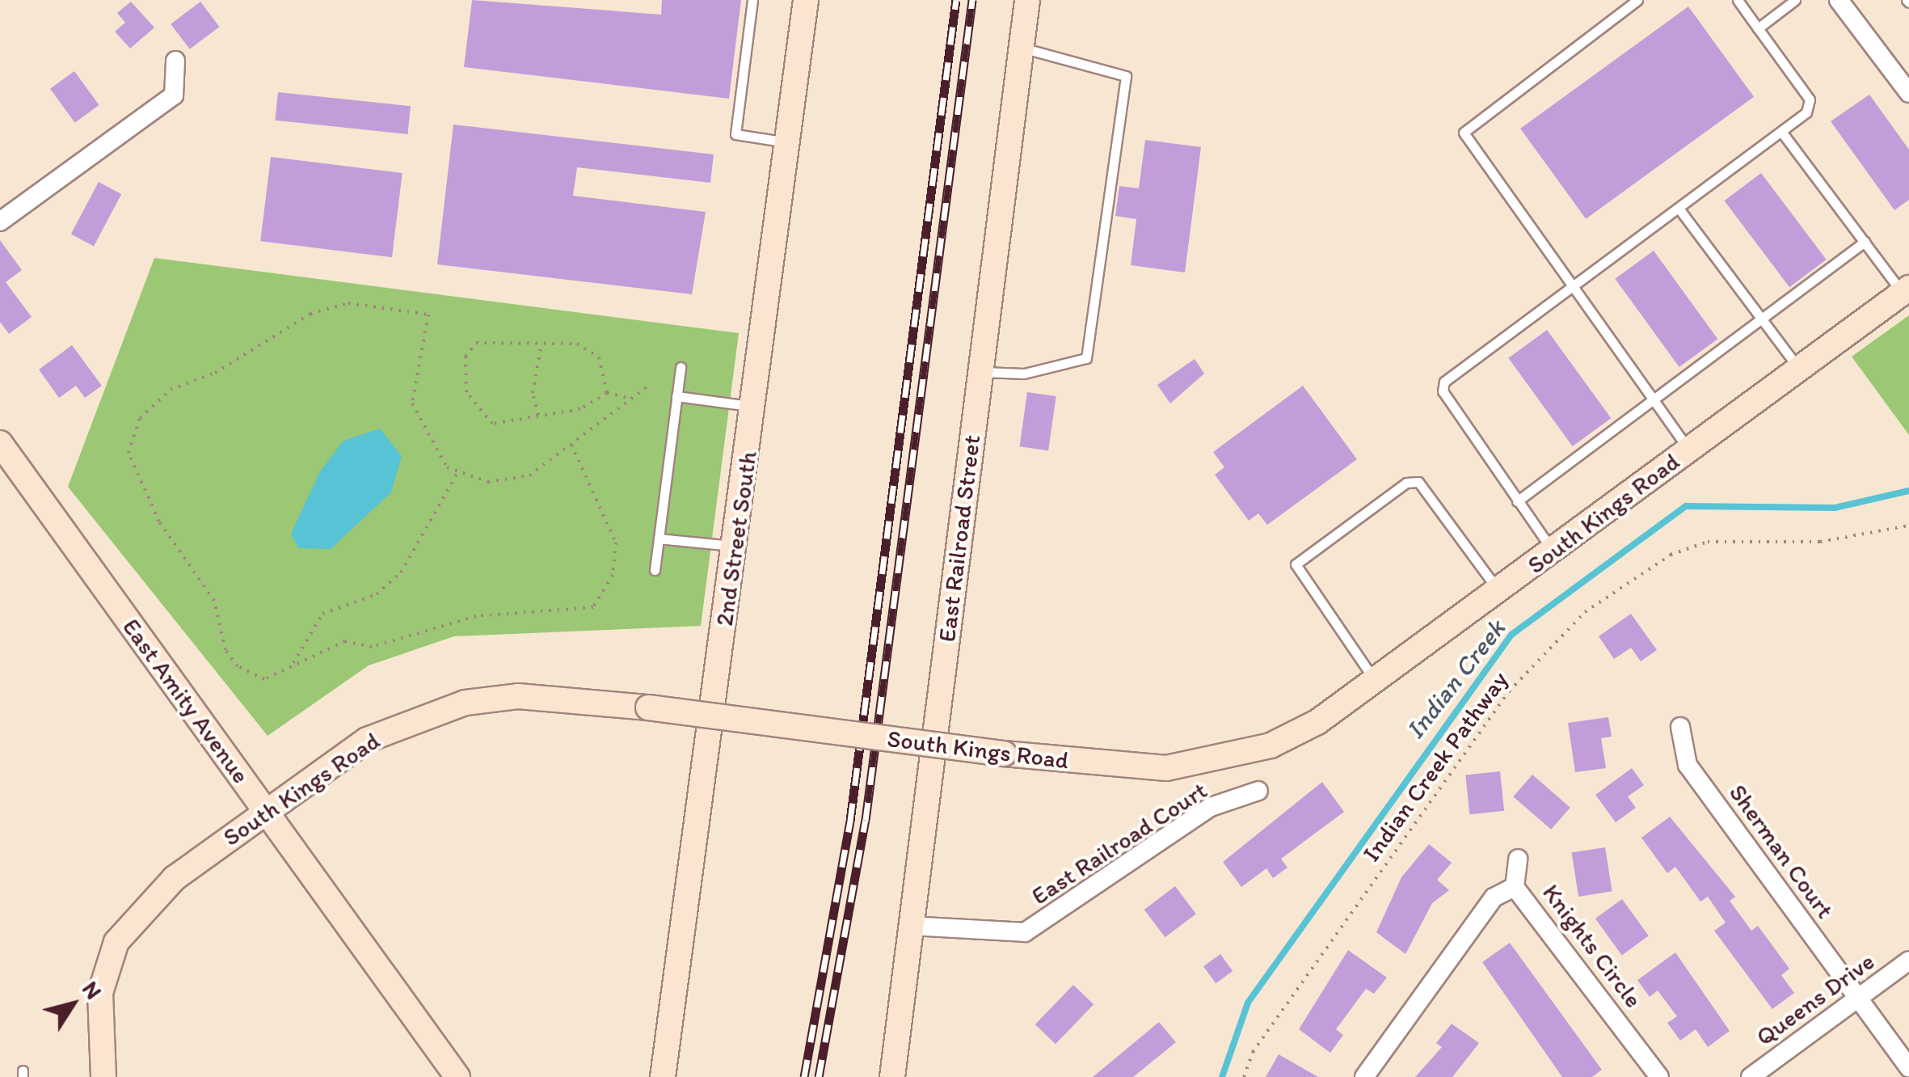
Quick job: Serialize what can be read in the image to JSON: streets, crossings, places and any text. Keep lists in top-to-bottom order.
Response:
{
  "streets": {
    "main road": [
      "South Kings Road",
      "2nd Street South",
      "East Railroad Street",
      "East Amity Avenue"
    ],
    "street": [
      "East Railroad Court",
      "Sherman Court",
      "Knights Circle",
      "Queens Drive"
    ],
    "path": ["Indian Creek Pathway"]
  },
  "crossings": [
    ["South Kings Road", "East Amity Avenue"],
    ["East Railroad Street", "East Railroad Court"],
    ["Sherman Court", "Queens Drive"]
  ],
  "water": ["Indian Creek"],
  "north": "top right"
}
